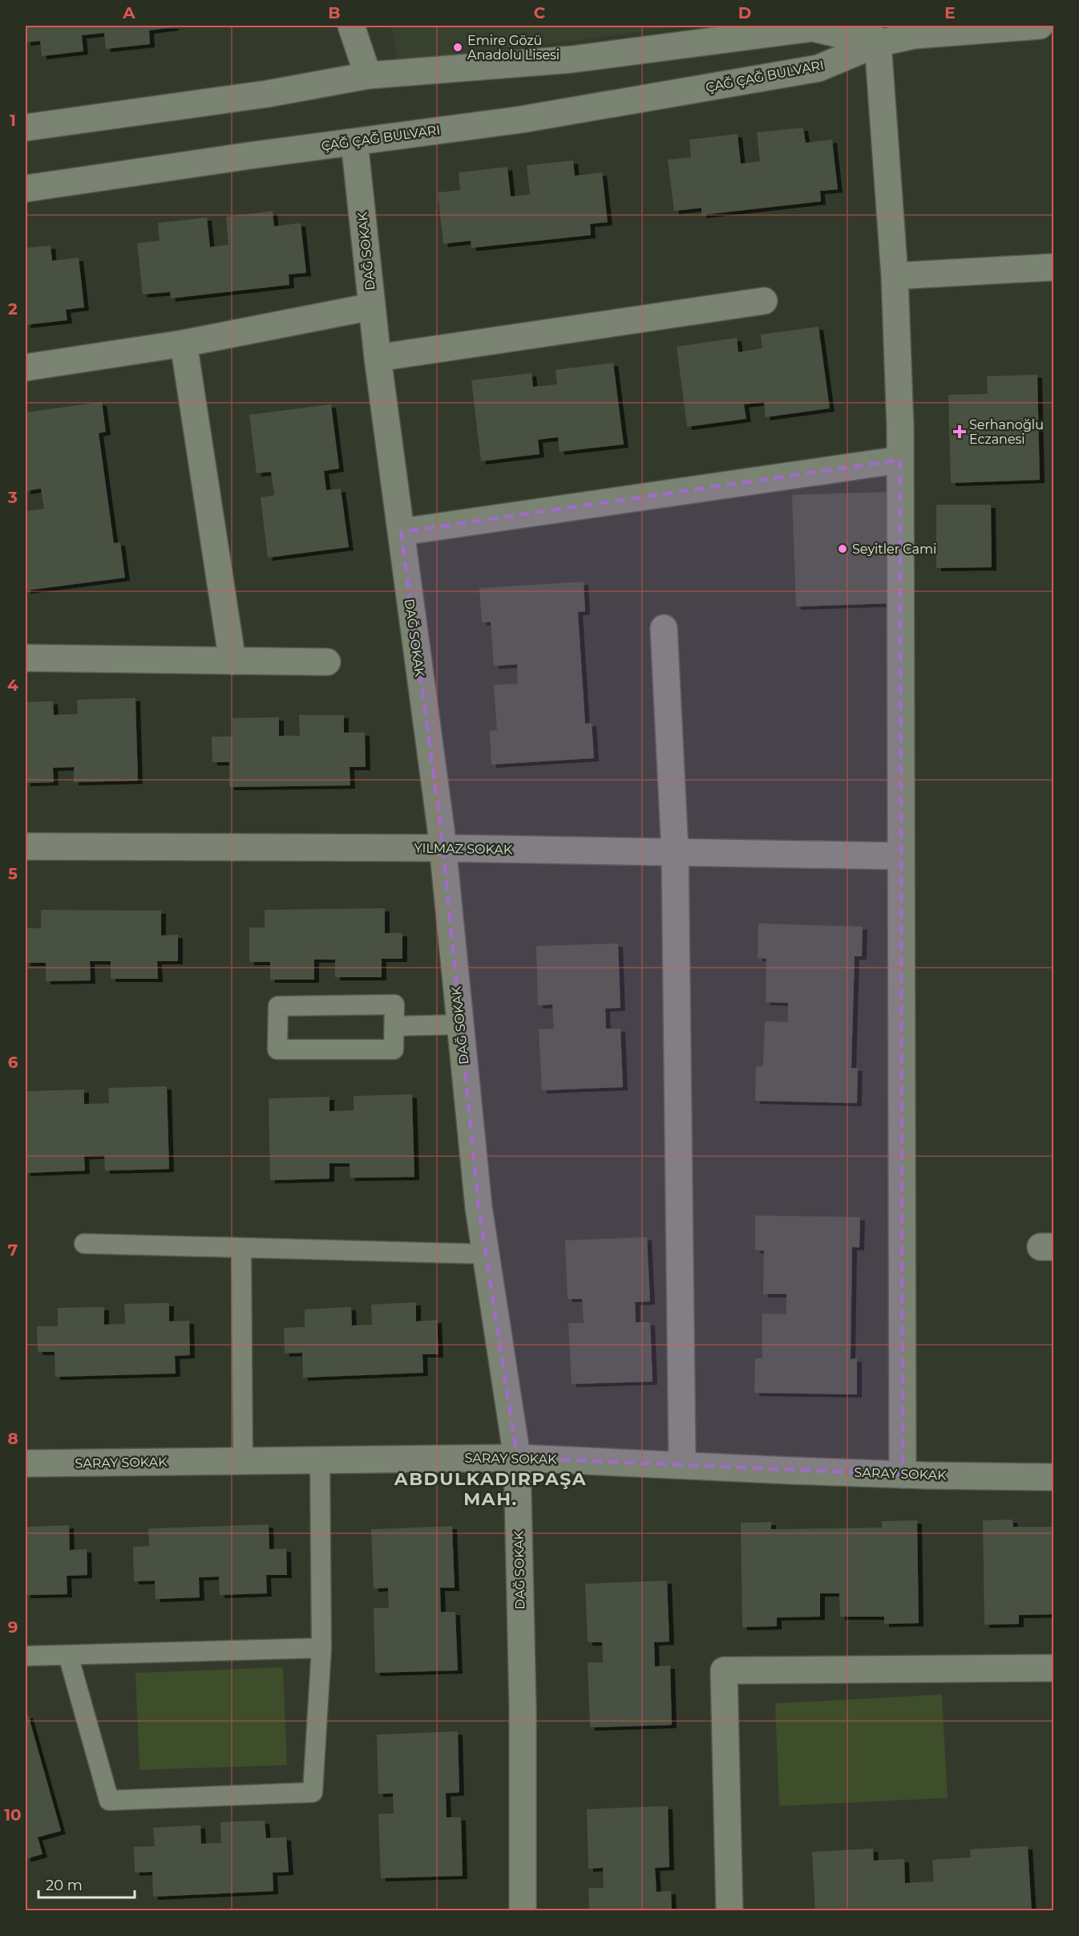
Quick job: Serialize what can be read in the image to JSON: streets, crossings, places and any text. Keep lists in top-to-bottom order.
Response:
{
  "streets": {
    "street": ["DAĞ SOKAK", "SARAY SOKAK"]
  },
  "crossings": [
    ["DAĞ SOKAK", "SARAY SOKAK"]
  ],
  "districts": ["ABDULKADIRPAŞA MAH."],
  "places": {
    "other": ["Emire Gözü Anadolu Lisesi", "Seyitler Cami"],
    "health": ["Serhanoğlu Eczanesi"]
  },
  "scale_bar": "20 m",
  "grid": {
    "columns": [
      "A",
      "B",
      "C",
      "D",
      "E"
    ],
    "rows": [
      "1",
      "2",
      "3",
      "4",
      "5",
      "6",
      "7",
      "8",
      "9",
      "10"
    ]
  }
}
